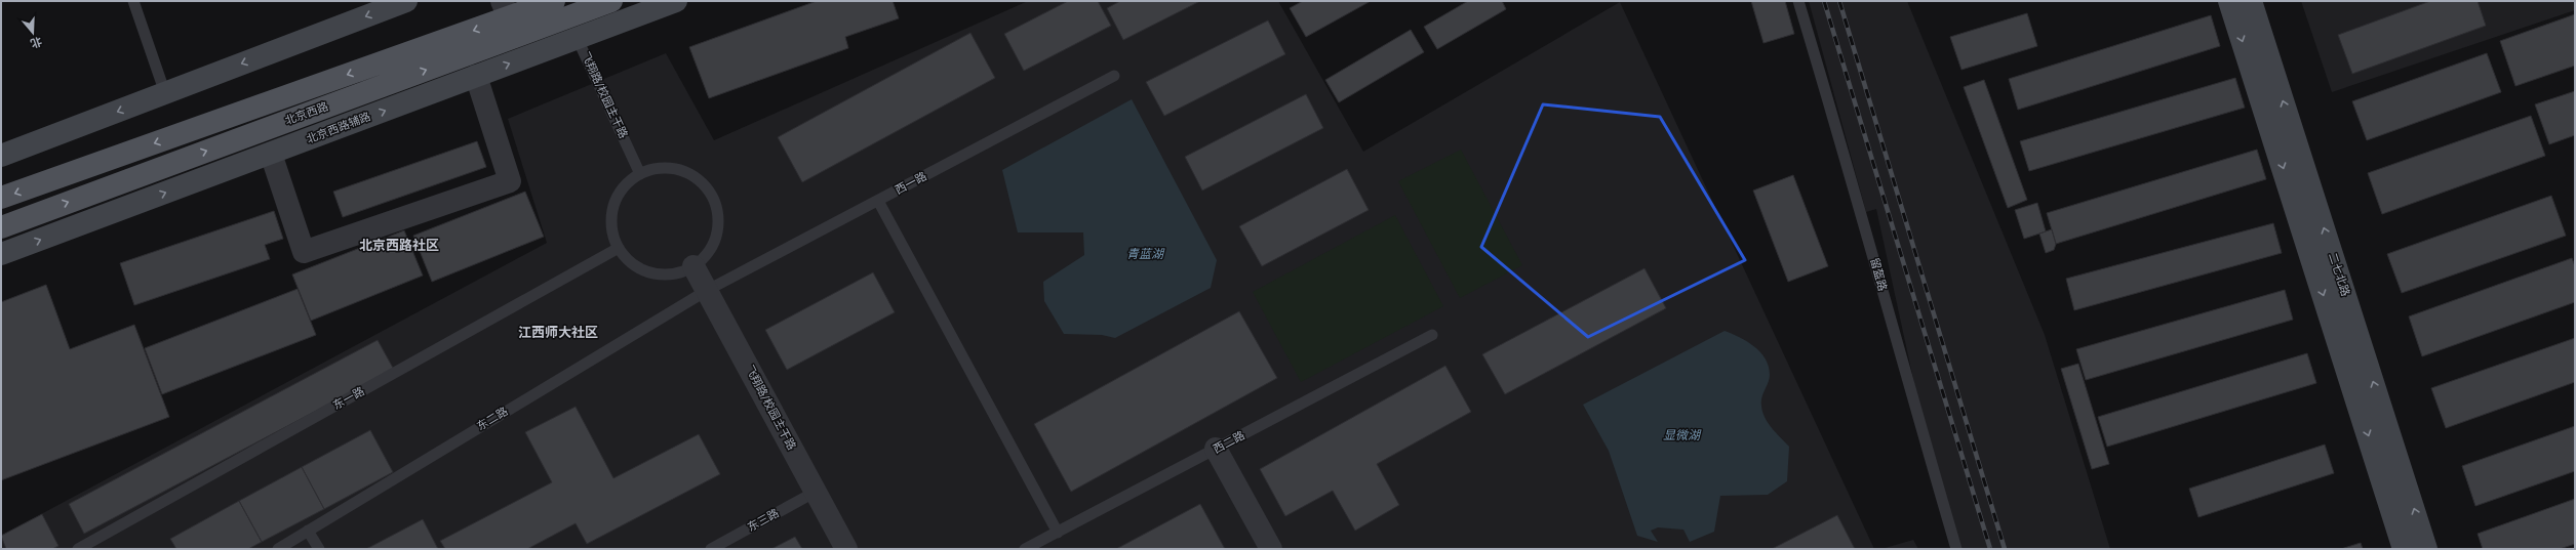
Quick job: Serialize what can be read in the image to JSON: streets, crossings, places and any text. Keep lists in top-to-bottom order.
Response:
{
  "streets": {
    "main road": ["北京西路", "北京西路辅路", "二七北路"],
    "street": ["飞翔路/校园主干路"],
    "lane": [
      "西一路",
      "留盔路",
      "东一路",
      "东二路",
      "西二路",
      "东三路"
    ]
  },
  "crossings": [
    ["飞翔路/校园主干路", "北京西路"],
    ["飞翔路/校园主干路", "北京西路辅路"],
    ["飞翔路/校园主干路", "西一路"],
    ["飞翔路/校园主干路", "东一路"],
    ["飞翔路/校园主干路", "东二路"],
    ["飞翔路/校园主干路", "东三路"],
    ["西一路", "东二路"]
  ],
  "districts": ["北京西路社区", "江西师大社区"],
  "water": ["青蓝湖", "显微湖"],
  "north": "bottom"
}
